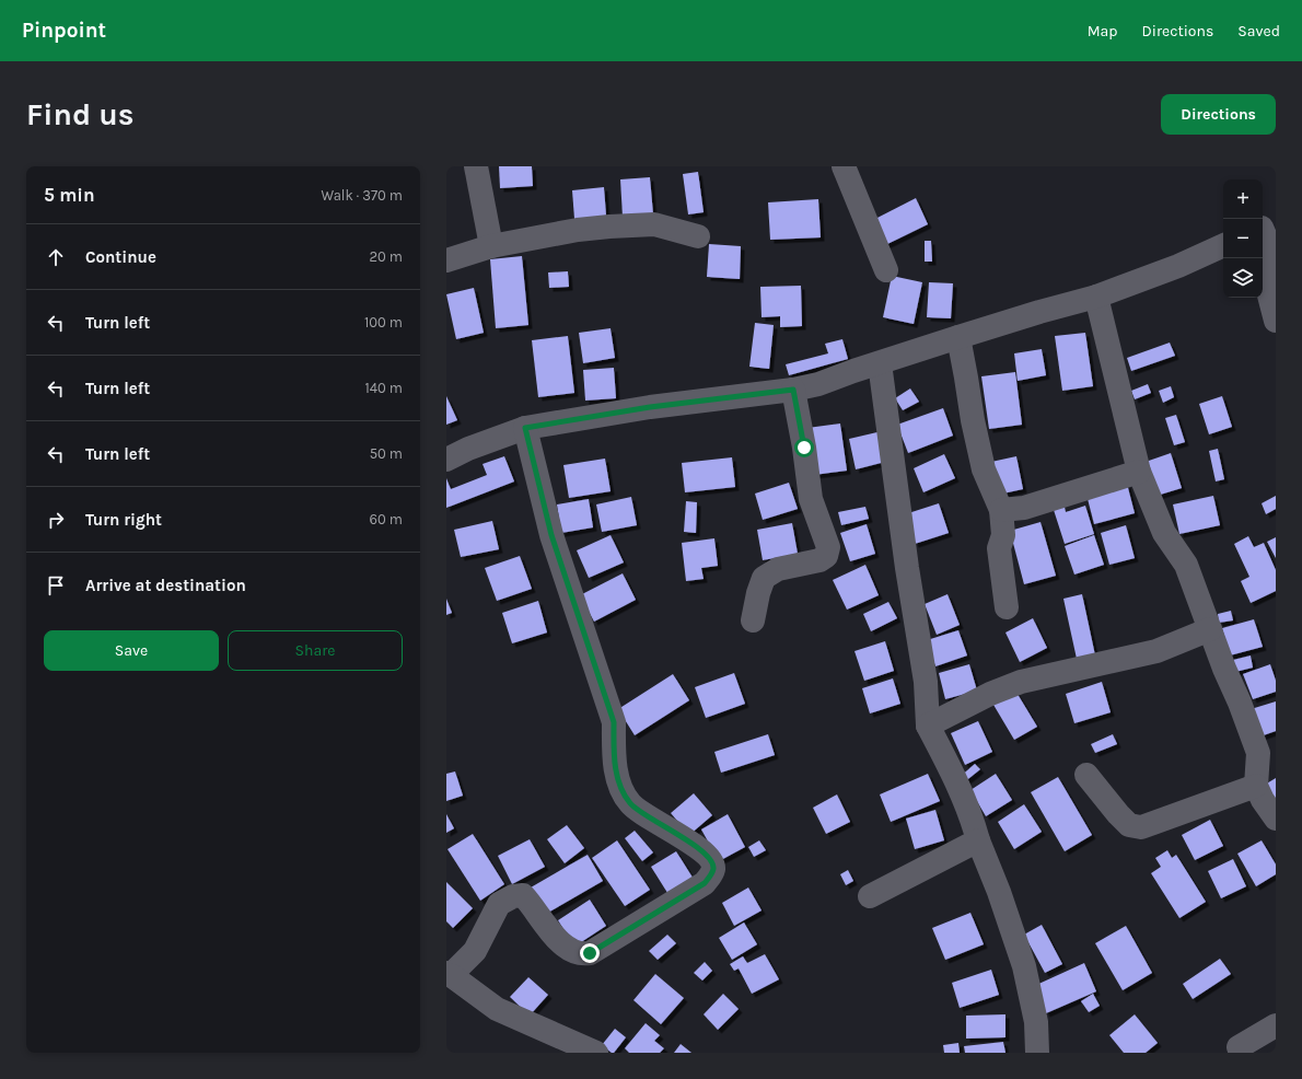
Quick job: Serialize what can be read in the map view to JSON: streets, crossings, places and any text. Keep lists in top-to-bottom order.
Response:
{
  "page": {
    "header": "Pinpoint",
    "nav": ["Map", "Directions", "Saved"],
    "buttons": [
      "Directions",
      ["Save", "Share"]
    ],
    "title": "Find us",
    "heading": ["5 min", "Walk · 370 m"],
    "map_buttons": ["+", "−"],
    "list": [
      ["Continue", "20 m"],
      ["Turn left", "100 m"],
      ["Turn left", "140 m"],
      ["Turn left", "50 m"],
      ["Turn right", "60 m"],
      "Arrive at destination"
    ]
  }
}
